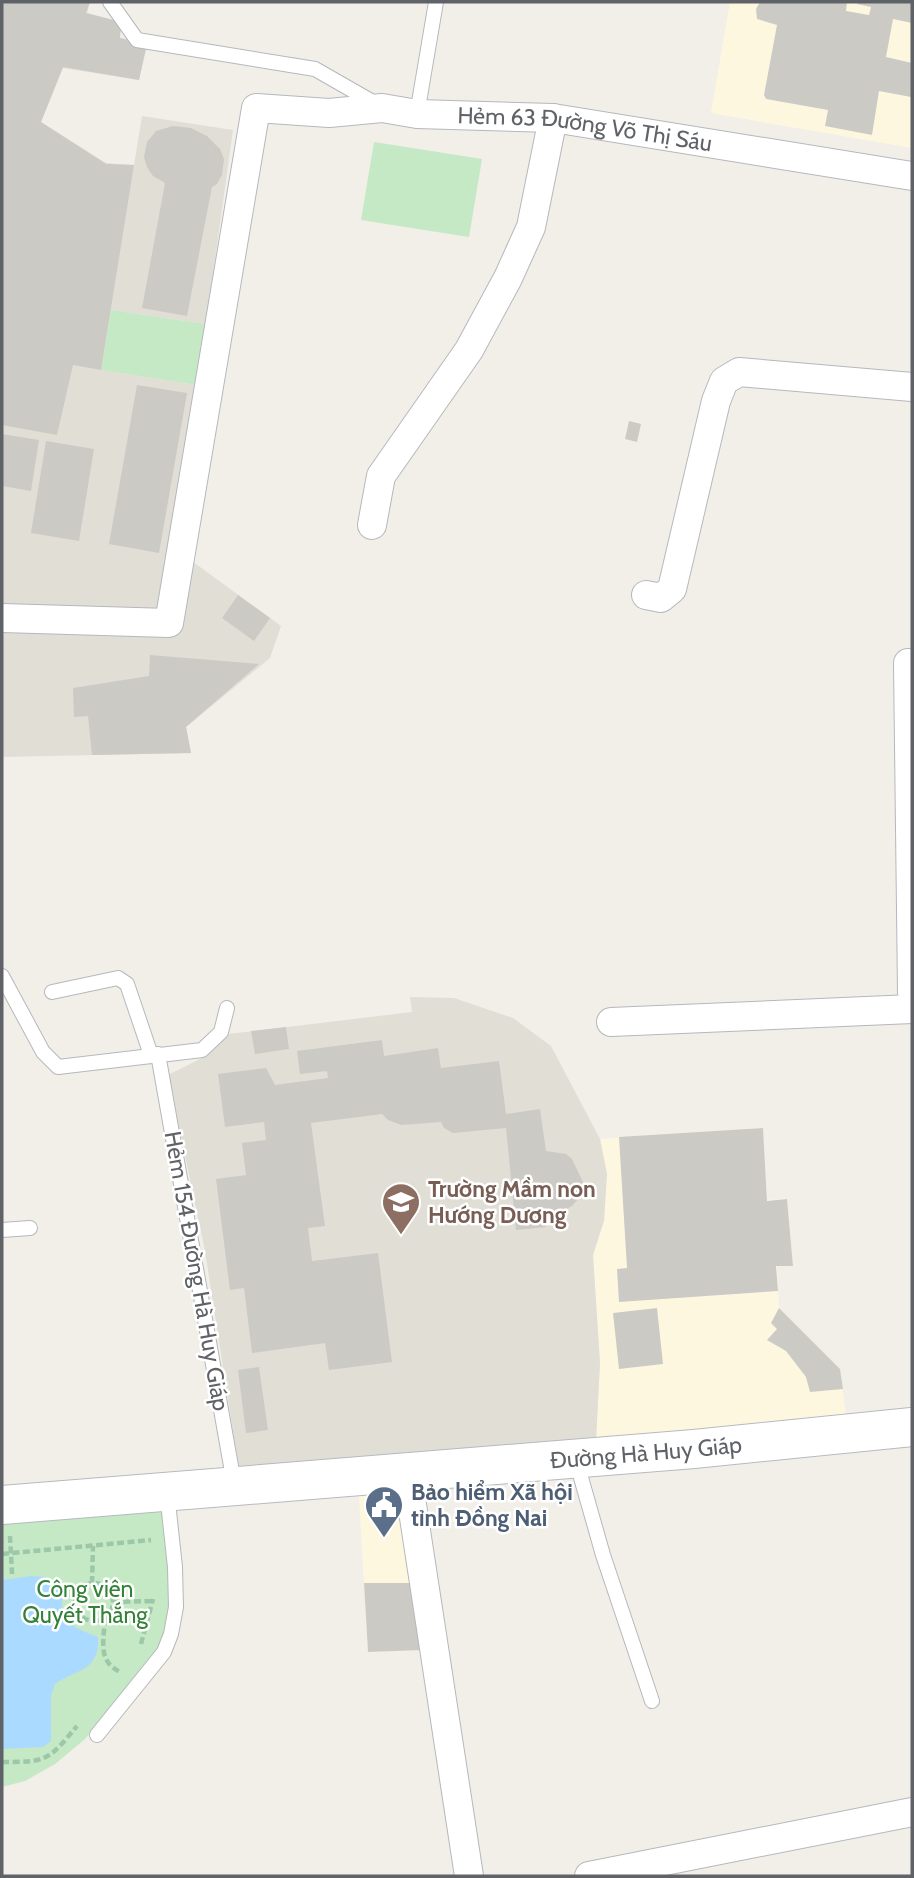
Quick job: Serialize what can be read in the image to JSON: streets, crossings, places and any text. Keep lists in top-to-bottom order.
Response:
{
  "streets": {
    "main road": ["Đường Hà Huy Giáp"],
    "street": ["Hẻm 63 Đường Võ Thị Sáu"],
    "lane": ["Hẻm 154 Đường Hà Huy Giáp"]
  },
  "crossings": [
    ["Hẻm 154 Đường Hà Huy Giáp", "Đường Hà Huy Giáp"]
  ],
  "parks": ["Công viên Quyết Thắng"],
  "places": {
    "school or university": ["Trường Mầm non Hướng Dương"],
    "public building": ["Bảo hiểm Xã hội tỉnh Đồng Nai"]
  }
}
